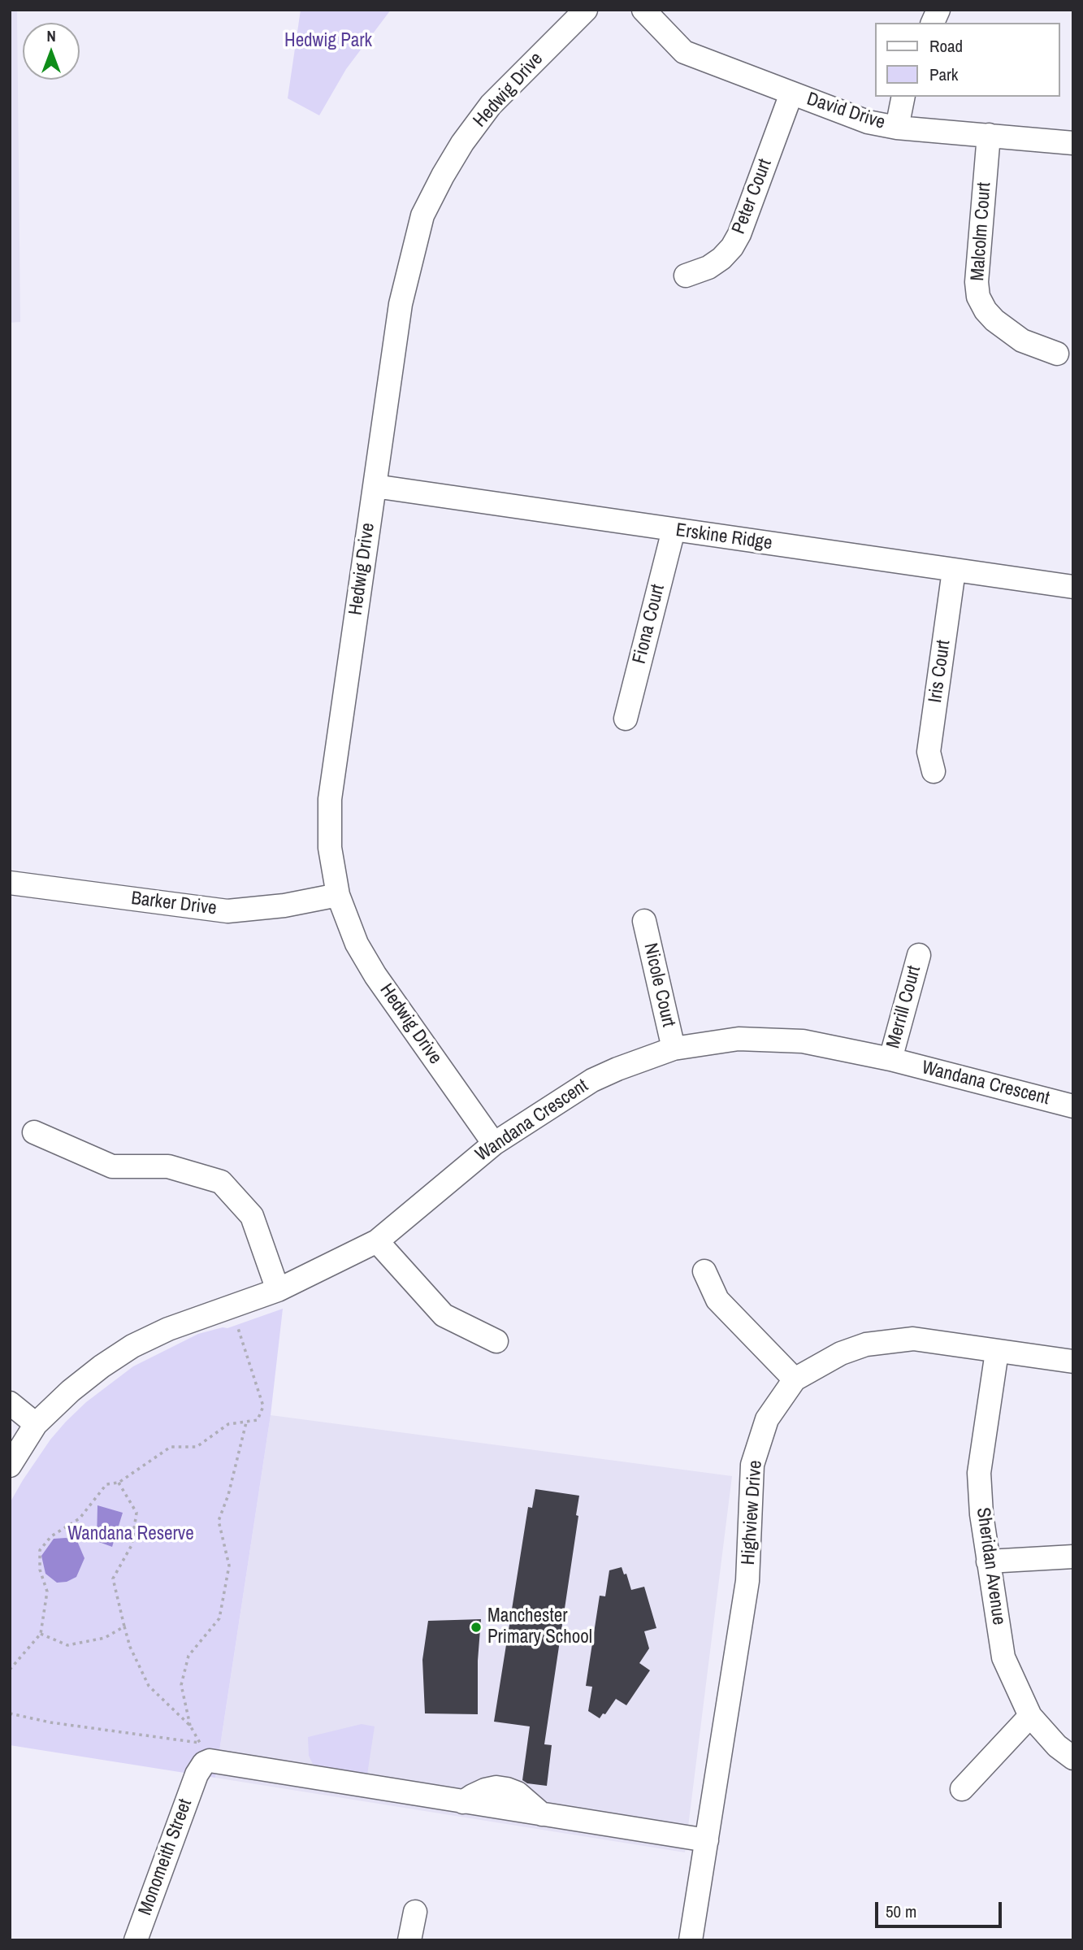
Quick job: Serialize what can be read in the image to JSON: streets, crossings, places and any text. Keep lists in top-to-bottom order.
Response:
{
  "streets": {
    "street": [
      "Hedwig Drive",
      "David Drive",
      "Peter Court",
      "Malcolm Court",
      "Erskine Ridge",
      "Fiona Court",
      "Iris Court",
      "Barker Drive",
      "Nicole Court",
      "Merrill Court",
      "Wandana Crescent",
      "Highview Drive",
      "Sheridan Avenue",
      "Monomeith Street"
    ]
  },
  "crossings": [
    ["Hedwig Drive", "Erskine Ridge"],
    ["Hedwig Drive", "Barker Drive"],
    ["Hedwig Drive", "Wandana Crescent"],
    ["David Drive", "Peter Court"],
    ["David Drive", "Malcolm Court"],
    ["Erskine Ridge", "Fiona Court"],
    ["Erskine Ridge", "Iris Court"],
    ["Nicole Court", "Wandana Crescent"],
    ["Merrill Court", "Wandana Crescent"],
    ["Highview Drive", "Sheridan Avenue"],
    ["Highview Drive", "Monomeith Street"]
  ],
  "parks": ["Hedwig Park", "Wandana Reserve"],
  "places": ["Manchester Primary School"],
  "legend": ["Road", "Park"],
  "scale_bar": "50 m",
  "north": "top"
}
